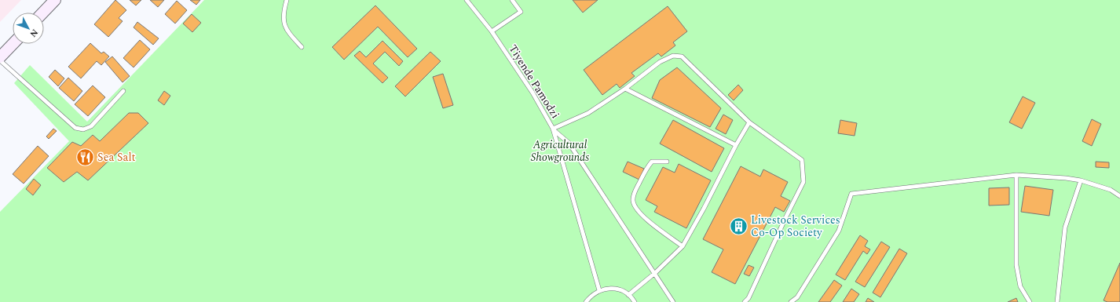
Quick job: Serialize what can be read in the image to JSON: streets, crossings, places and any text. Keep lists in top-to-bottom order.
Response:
{
  "streets": {
    "lane": ["Tiyende Pamodzi"]
  },
  "parks": ["Agricultural Showgrounds"],
  "places": {
    "restaurant": ["Sea Salt"],
    "building": ["Livestock Services Co-Op Society"]
  },
  "north": "bottom right"
}
